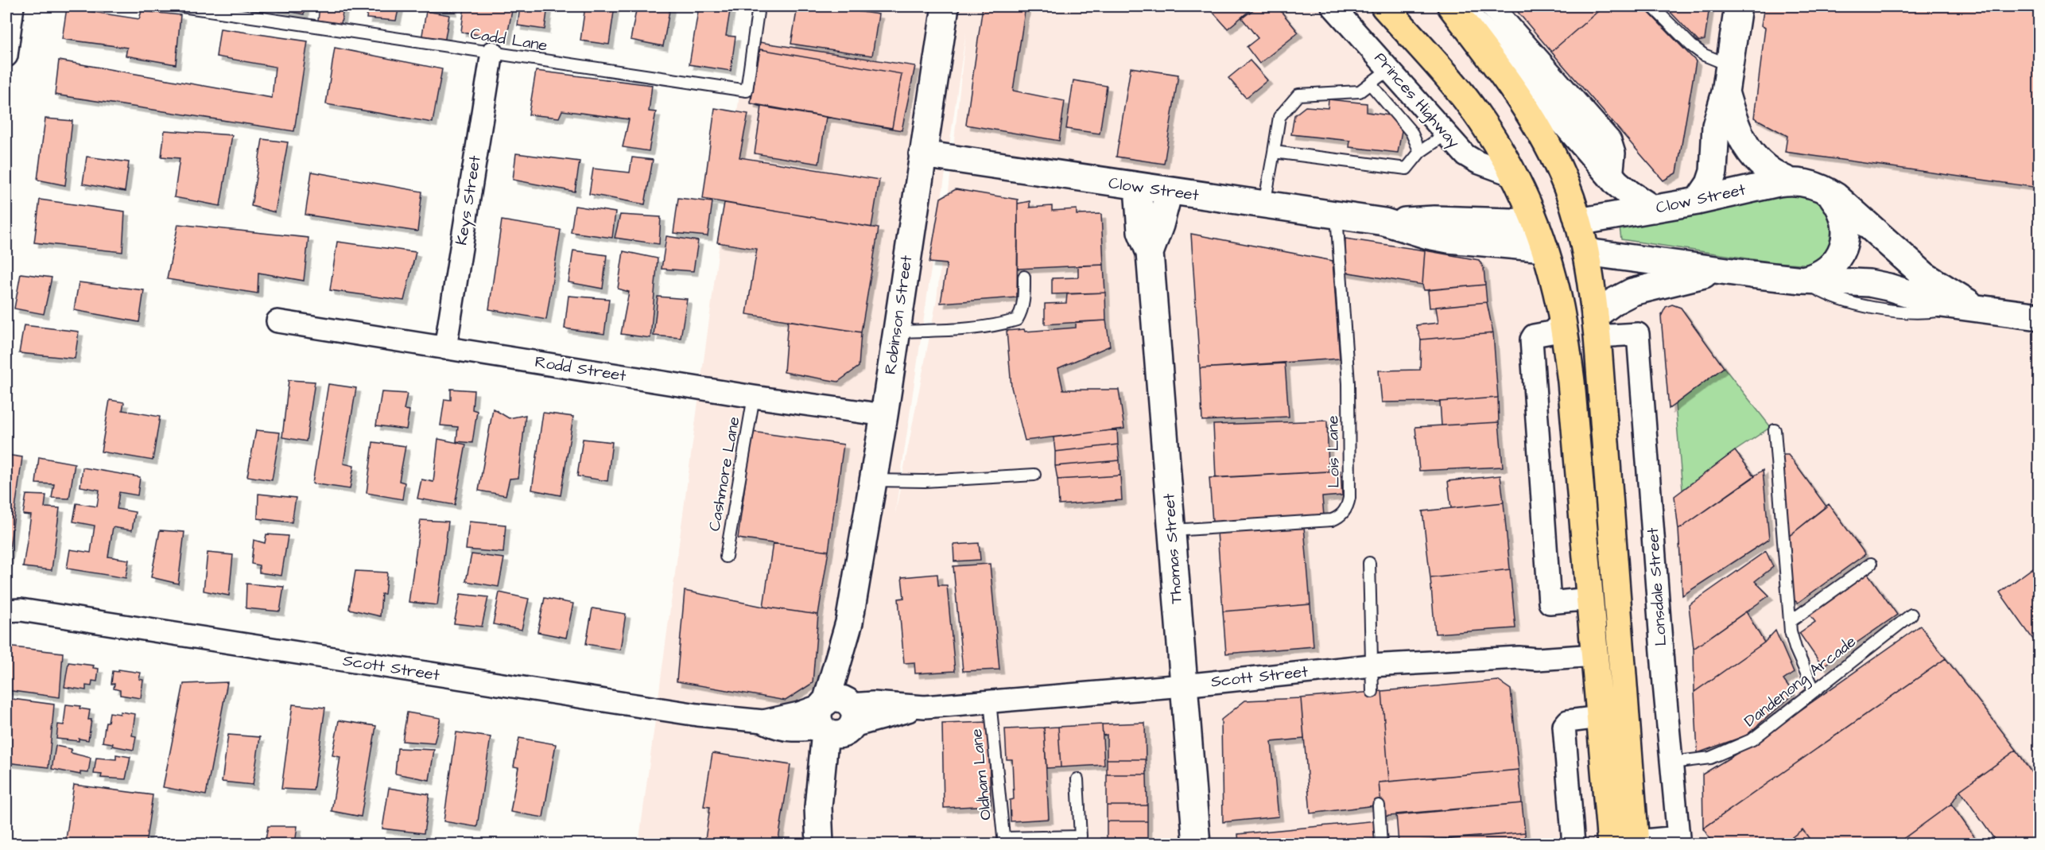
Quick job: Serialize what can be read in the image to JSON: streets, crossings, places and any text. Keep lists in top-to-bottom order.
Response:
{
  "streets": {
    "highway": ["Clow Street"],
    "street": [
      "Princes Highway",
      "Keys Street",
      "Robinson Street",
      "Rodd Street",
      "Thomas Street",
      "Lonsdale Street",
      "Scott Street"
    ],
    "lane": [
      "Cadd Lane",
      "Lois Lane",
      "Cashmore Lane",
      "Dandenong Arcade",
      "Oldham Lane"
    ]
  },
  "crossings": [
    ["Cadd Lane", "Keys Street"],
    ["Clow Street", "Robinson Street"],
    ["Clow Street", "Lois Lane"],
    ["Clow Street", "Thomas Street"],
    ["Keys Street", "Rodd Street"],
    ["Robinson Street", "Rodd Street"],
    ["Robinson Street", "Scott Street"],
    ["Rodd Street", "Cashmore Lane"],
    ["Lois Lane", "Thomas Street"],
    ["Thomas Street", "Scott Street"],
    ["Lonsdale Street", "Dandenong Arcade"],
    ["Scott Street", "Oldham Lane"]
  ]
}
